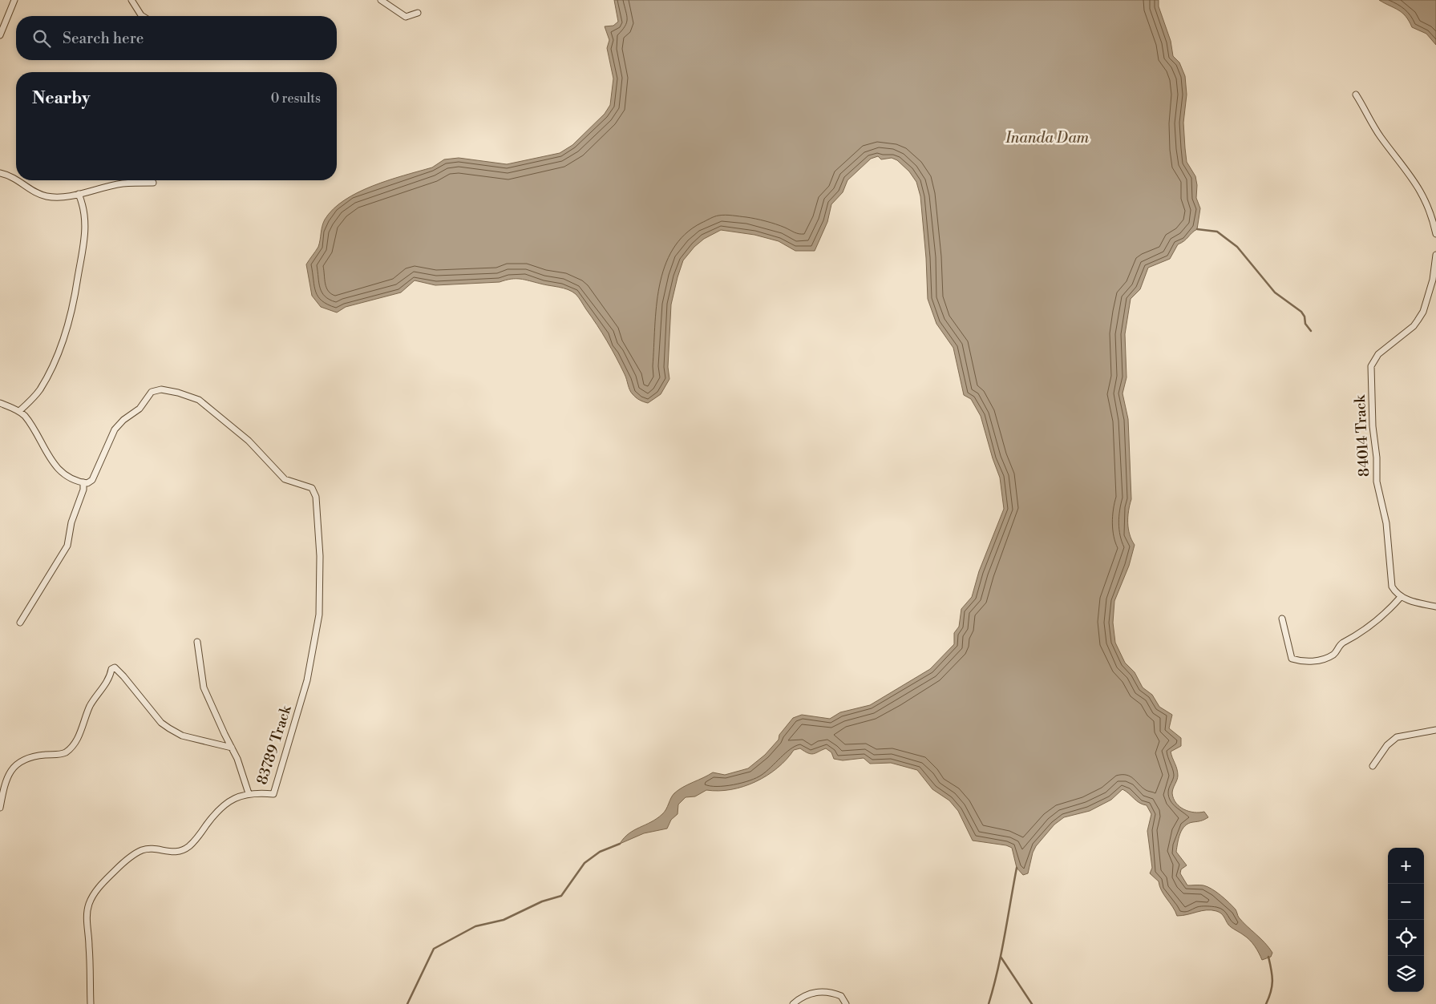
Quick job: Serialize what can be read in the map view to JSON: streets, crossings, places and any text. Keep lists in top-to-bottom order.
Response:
{
  "streets": {
    "street": ["84014 Track", "83789 Track"]
  },
  "water": ["Inanda Dam"],
  "page": {
    "search": "Search here",
    "heading": ["Nearby", "0 results"],
    "map_buttons": ["+", "−"]
  }
}
